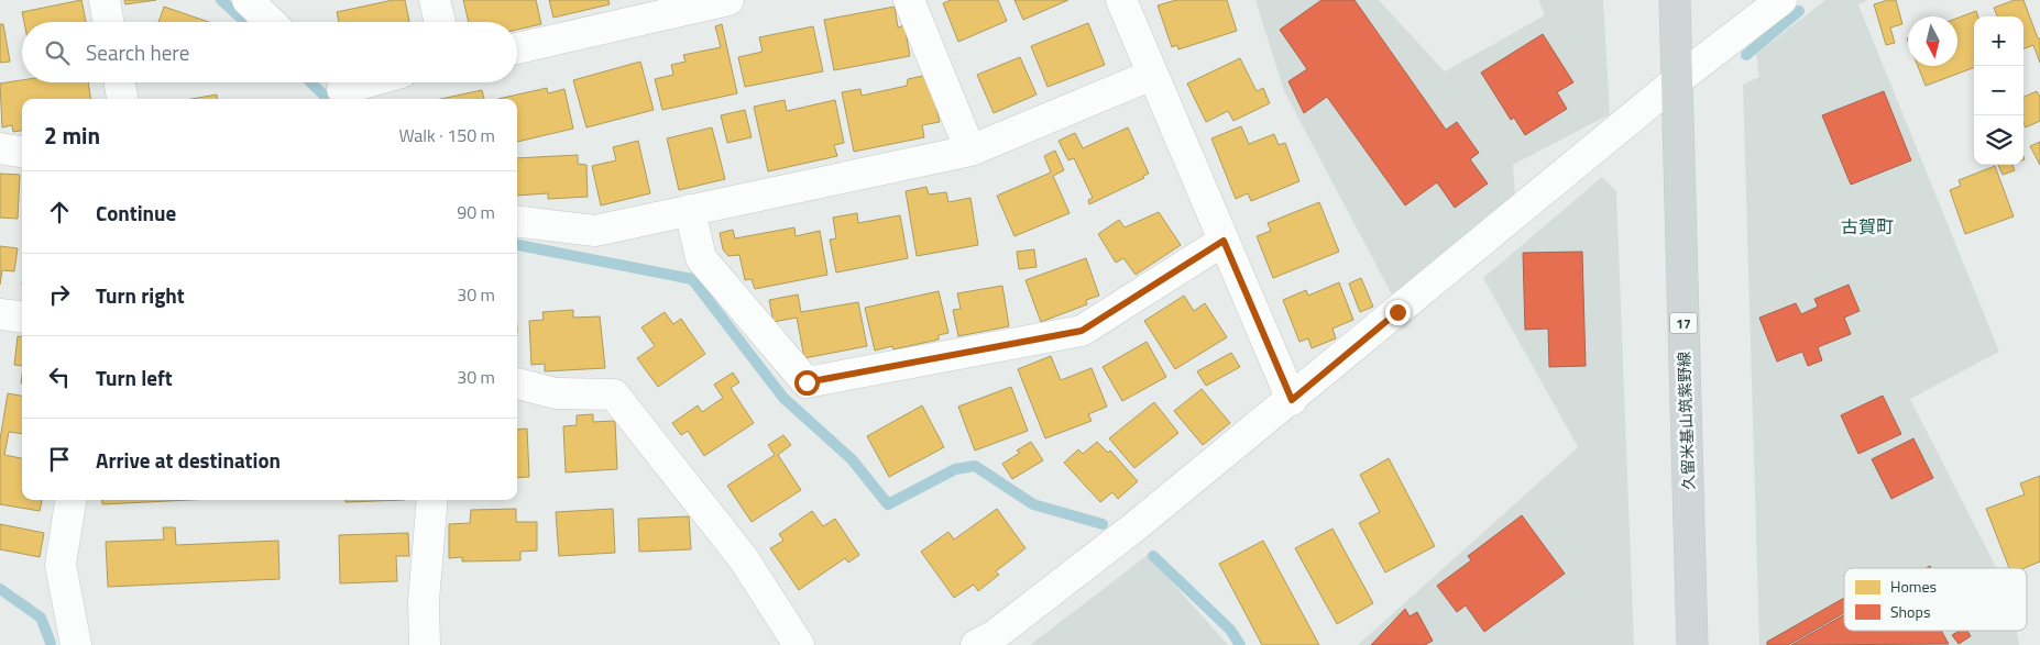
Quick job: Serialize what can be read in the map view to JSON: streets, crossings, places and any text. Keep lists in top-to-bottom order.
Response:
{
  "streets": {
    "main road": ["17", "久留米基山筑紫野線"]
  },
  "districts": ["古賀町"],
  "legend": ["Homes", "Shops"],
  "north": "bottom",
  "page": {
    "map_buttons": ["+", "−"],
    "search": "Search here",
    "heading": ["2 min", "Walk · 150 m"],
    "list": [
      ["Continue", "90 m"],
      ["Turn right", "30 m"],
      ["Turn left", "30 m"],
      "Arrive at destination"
    ]
  }
}
